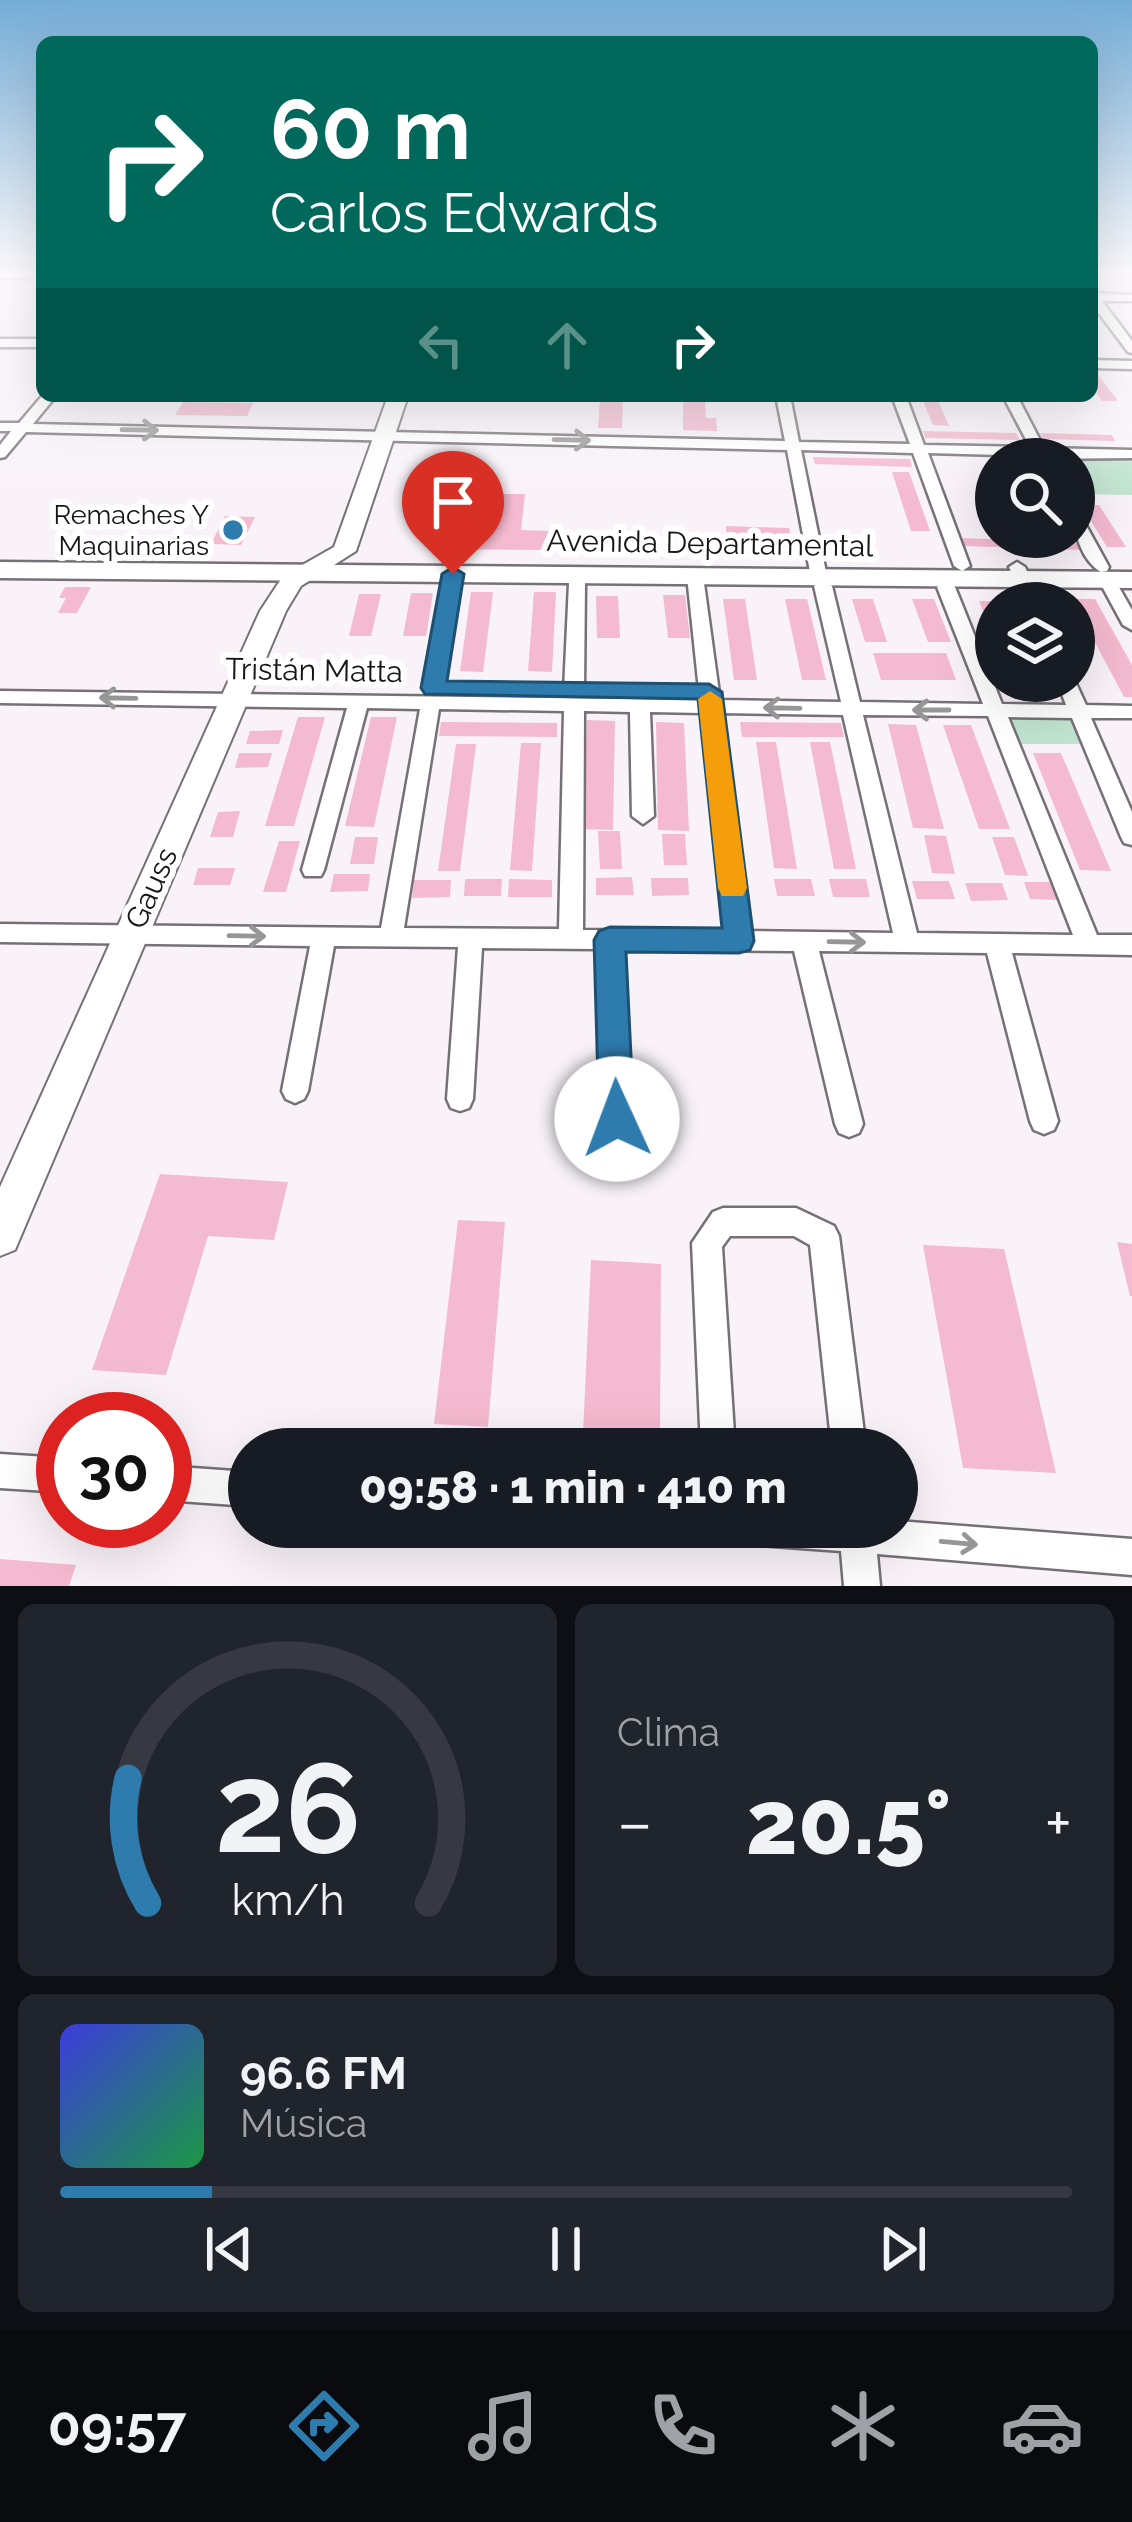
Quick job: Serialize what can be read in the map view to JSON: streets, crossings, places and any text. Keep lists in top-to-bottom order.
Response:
{
  "streets": {
    "main road": ["Avenida Departamental"],
    "street": ["Tristán Matta", "Gauss"]
  },
  "crossings": [
    ["Avenida Departamental", "Gauss"],
    ["Tristán Matta", "Gauss"]
  ],
  "one_way": ["Tristán Matta"],
  "places": ["Remaches Y Maquinarias"],
  "page": {
    "turn": ["60 m", "Carlos Edwards"],
    "limit": "30",
    "trip": "09:58 · 1 min · 410 m",
    "tile": "Clima",
    "heat": ["−", "20.5°", "+"],
    "song": ["96.6 FM", "Música"],
    "tabs": "09:57",
    "gauge": ["26", "km/h"]
  }
}
